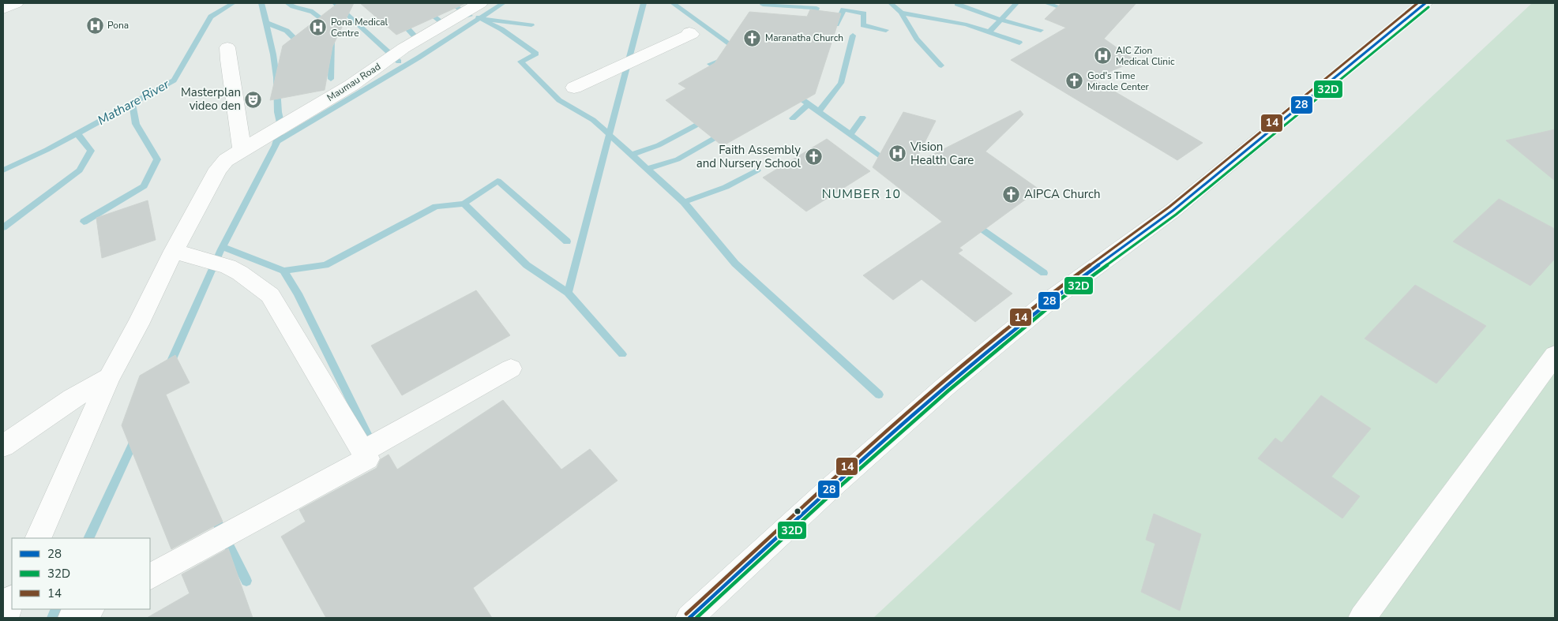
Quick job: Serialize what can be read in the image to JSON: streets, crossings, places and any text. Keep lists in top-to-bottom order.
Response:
{
  "streets": {
    "street": ["Maumau Road"]
  },
  "districts": ["NUMBER 10"],
  "water": ["Mathare River"],
  "places": {
    "hospital": [
      "Pona",
      "Pona Medical Centre",
      "AIC Zion Medical Clinic",
      "Vision Health Care"
    ],
    "church": [
      "Maranatha Church",
      "God's Time Miracle Center",
      "Faith Assembly and Nursery School",
      "AIPCA Church"
    ],
    "theatre": ["Masterplan video den"]
  },
  "lines": ["transit line 28", "transit line 14", "transit line 32D"],
  "legend": ["28", "32D", "14"]
}
